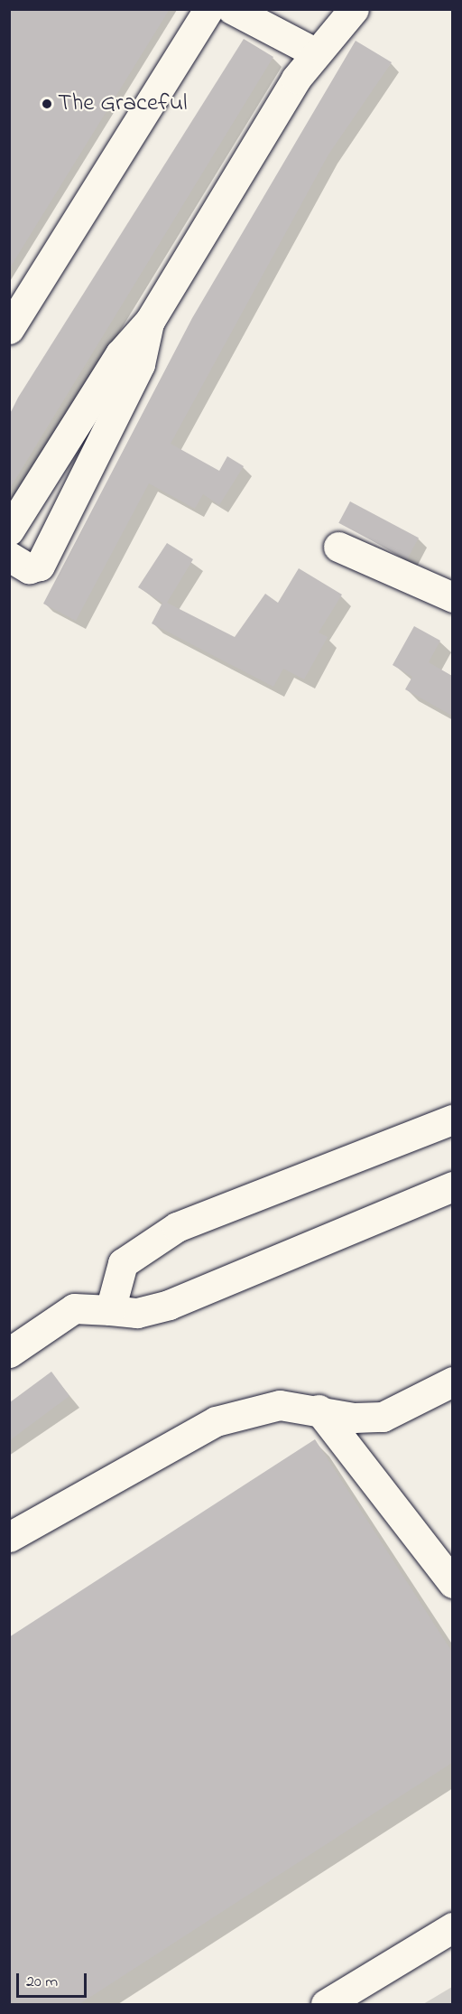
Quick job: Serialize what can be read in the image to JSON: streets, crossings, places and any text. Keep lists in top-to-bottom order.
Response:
{
  "places": ["The Graceful"],
  "scale_bar": "20 m"
}
